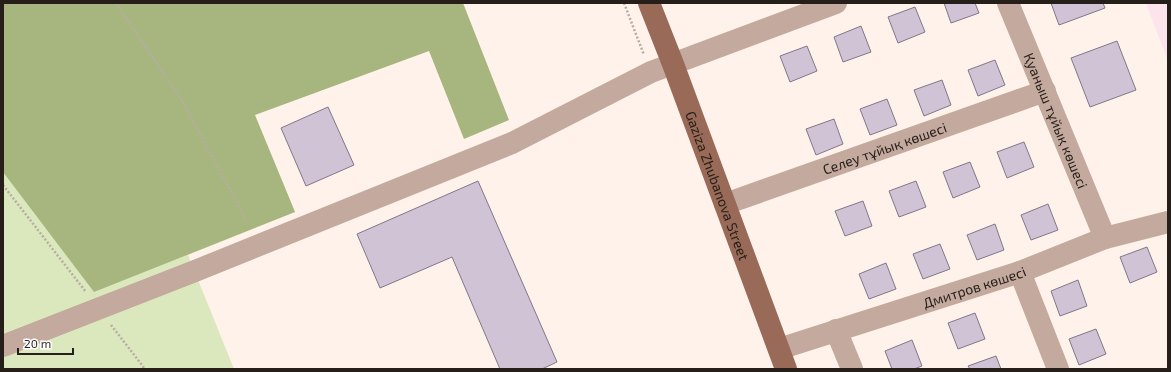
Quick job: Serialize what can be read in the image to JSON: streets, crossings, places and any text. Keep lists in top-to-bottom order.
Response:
{
  "streets": {
    "main road": ["Gaziza Zhubanova Street"],
    "street": ["Қуаныш тұйық көшесі", "Селеу тұйық көшесі", "Дмитров көшесі"]
  },
  "crossings": [
    ["Қуаныш тұйық көшесі", "Селеу тұйық көшесі"],
    ["Қуаныш тұйық көшесі", "Дмитров көшесі"],
    ["Селеу тұйық көшесі", "Gaziza Zhubanova Street"],
    ["Gaziza Zhubanova Street", "Дмитров көшесі"]
  ],
  "scale_bar": "20 m"
}
